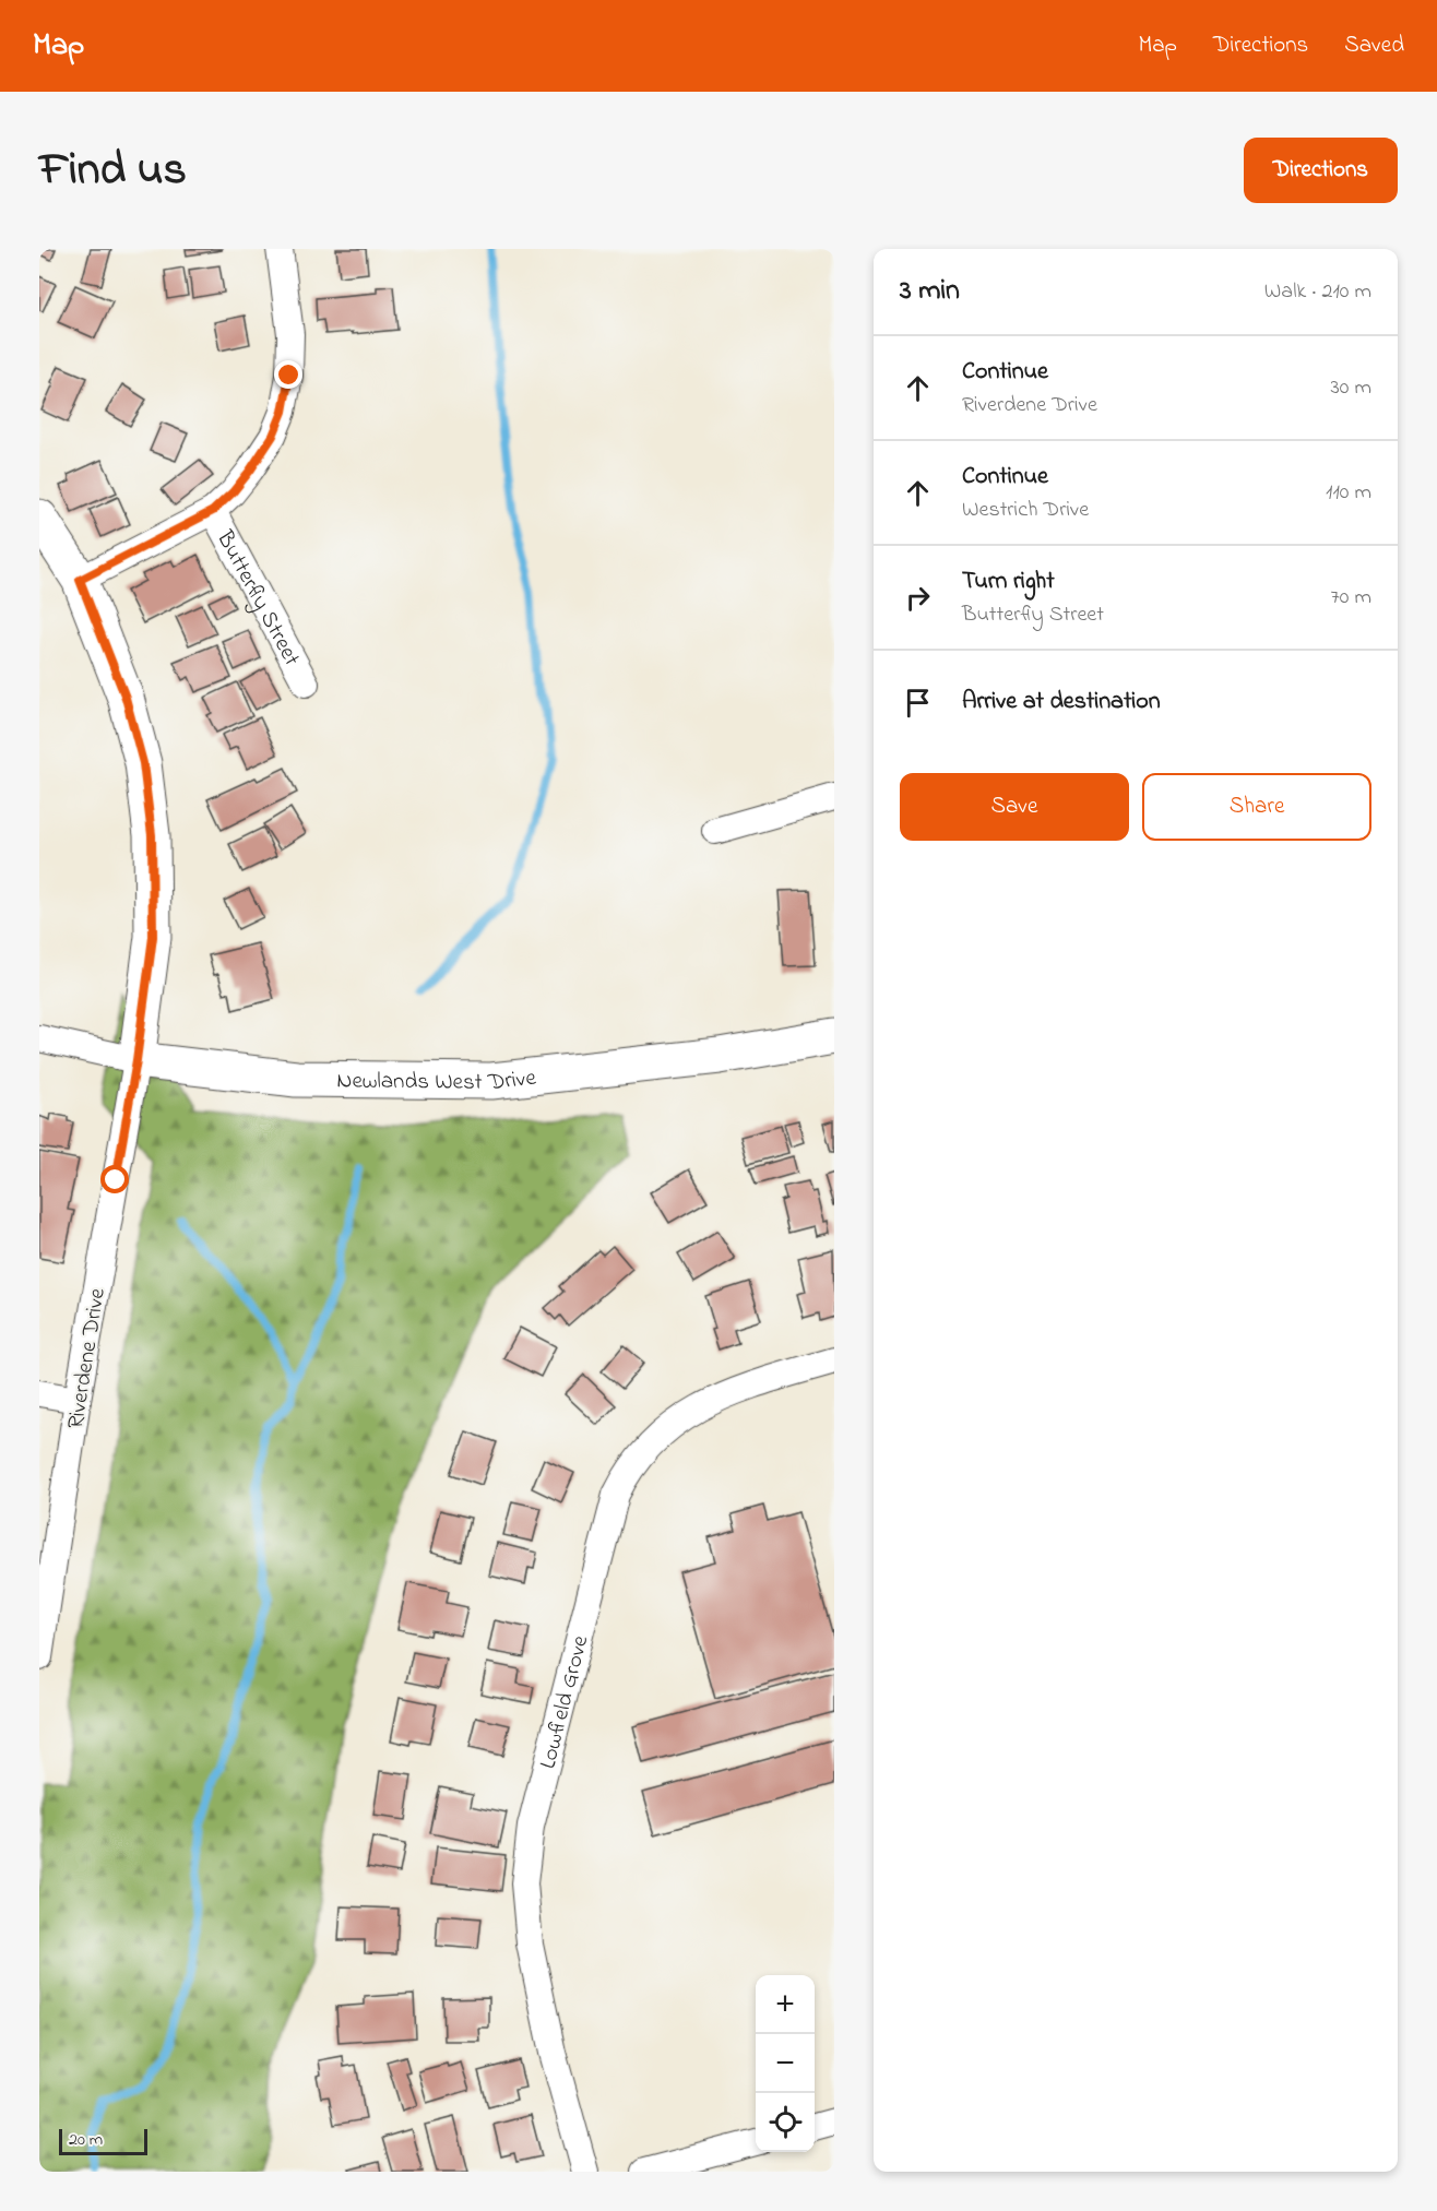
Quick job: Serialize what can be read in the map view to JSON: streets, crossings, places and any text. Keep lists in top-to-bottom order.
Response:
{
  "streets": {
    "street": [
      "Butterfly Street",
      "Newlands West Drive",
      "Riverdene Drive",
      "Lowfield Grove"
    ]
  },
  "crossings": [
    ["Newlands West Drive", "Riverdene Drive"]
  ],
  "scale_bar": "20 m",
  "page": {
    "header": "Map",
    "nav": ["Map", "Directions", "Saved"],
    "title": "Find us",
    "buttons": [
      "Directions",
      ["Save", "Share"]
    ],
    "heading": ["3 min", "Walk · 210 m"],
    "list": [
      ["Continue", "Riverdene Drive", "30 m"],
      ["Continue", "Westrich Drive", "110 m"],
      ["Turn right", "Butterfly Street", "70 m"],
      "Arrive at destination"
    ],
    "map_buttons": ["+", "−"],
    "scale": "20 m"
  }
}
